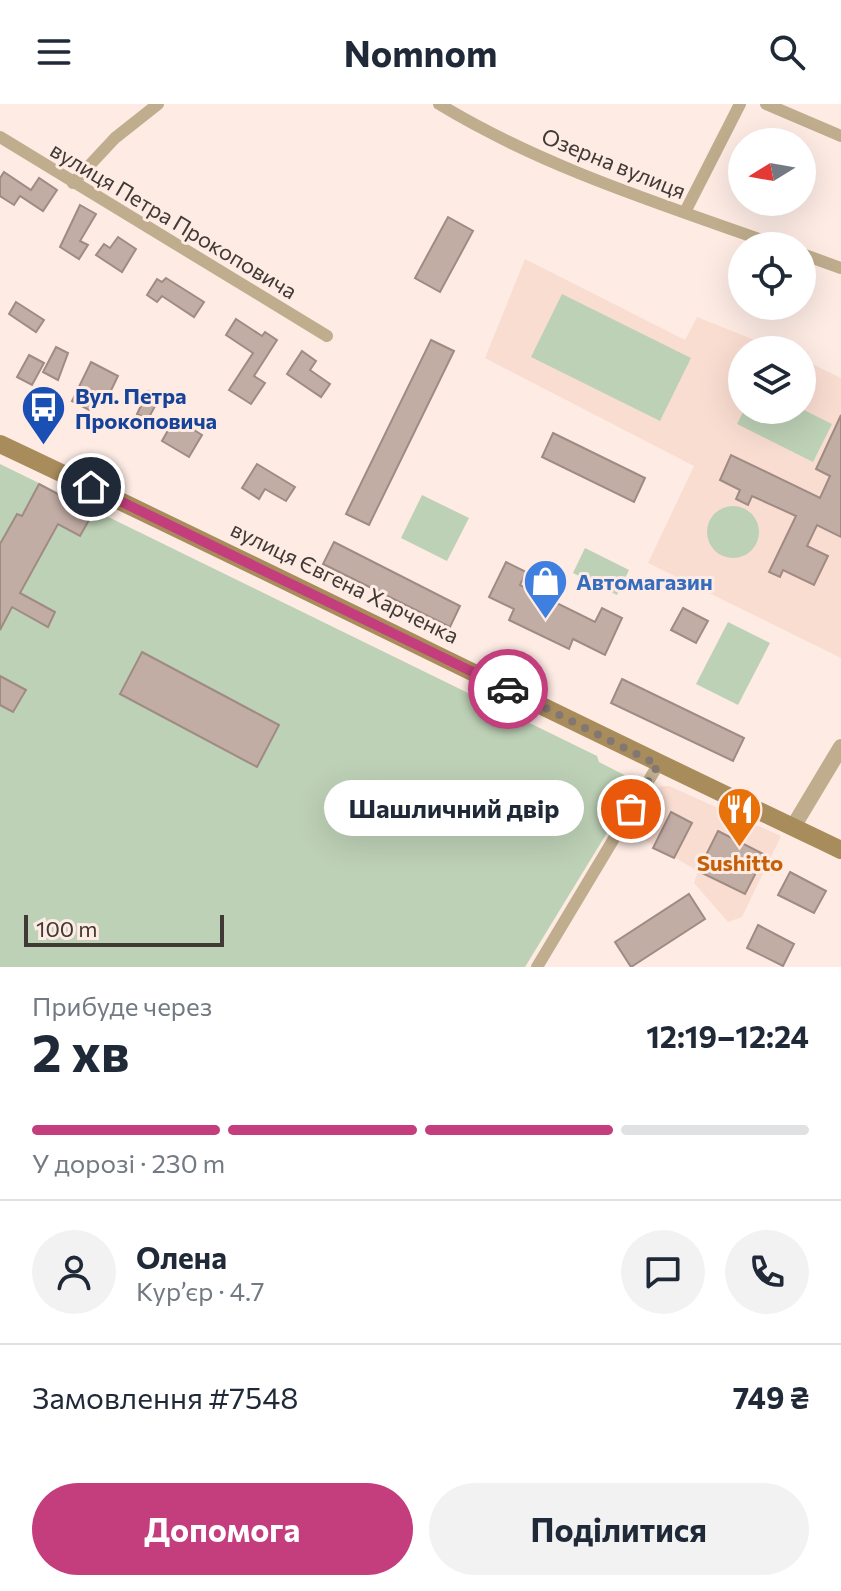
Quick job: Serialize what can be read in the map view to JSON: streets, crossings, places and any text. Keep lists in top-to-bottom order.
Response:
{
  "streets": {
    "main road": ["вулиця Євгена Харченка"],
    "street": ["Озерна вулиця", "вулиця Петра Прокоповича"]
  },
  "places": {
    "bus stop": ["Вул. Петра Прокоповича"],
    "shop": ["Автомагазин"],
    "other": ["Шашличний двір"],
    "restaurant": ["Sushitto"]
  },
  "scale_bar": "100 m",
  "north": "left",
  "page": {
    "header": "Nomnom",
    "bubble": "Шашличний двір",
    "scale": "100 m",
    "heading": ["2 хв", "Прибуде через", "12:19–12:24"],
    "panel": [
      "Олена",
      "Кур’єр · 4.7",
      "Замовлення #7548",
      "749 ₴"
    ],
    "bar": "У дорозі · 230 m",
    "buttons": ["Допомога", "Поділитися"]
  }
}
